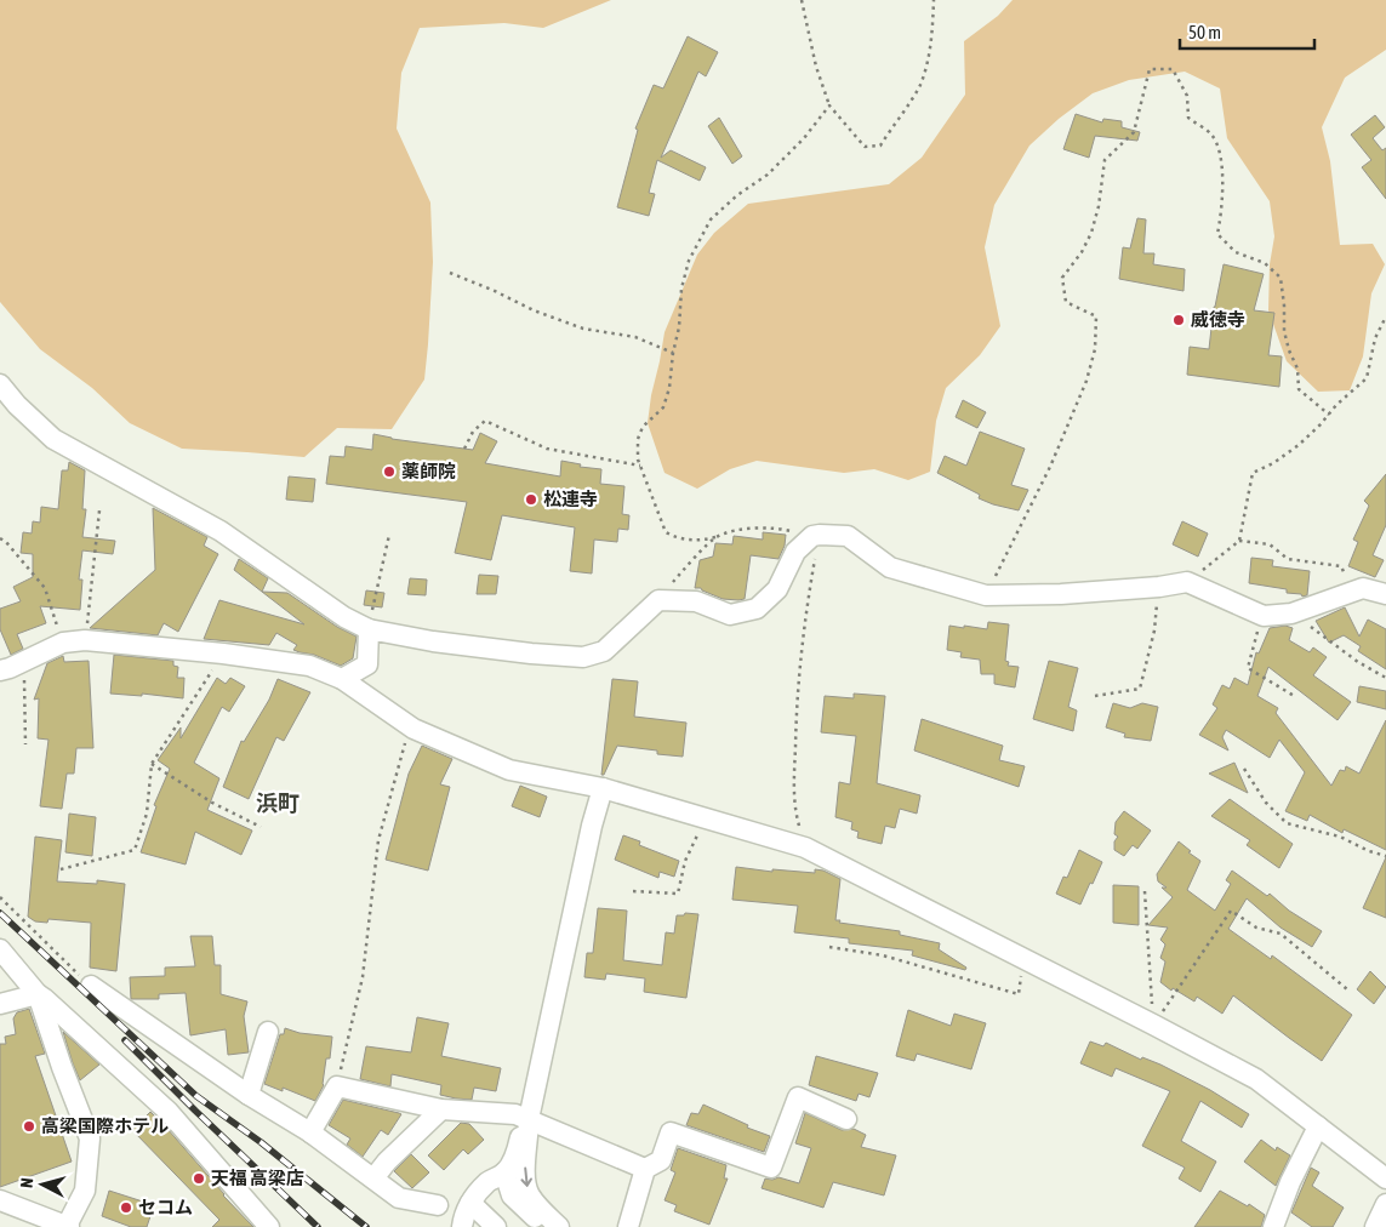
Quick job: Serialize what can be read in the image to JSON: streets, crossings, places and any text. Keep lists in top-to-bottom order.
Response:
{
  "districts": ["浜町"],
  "places": [
    "威徳寺",
    "薬師院",
    "松連寺",
    "高梁国際ホテル",
    "天福 高梁店",
    "セコム"
  ],
  "scale_bar": "50 m",
  "north": "left"
}
